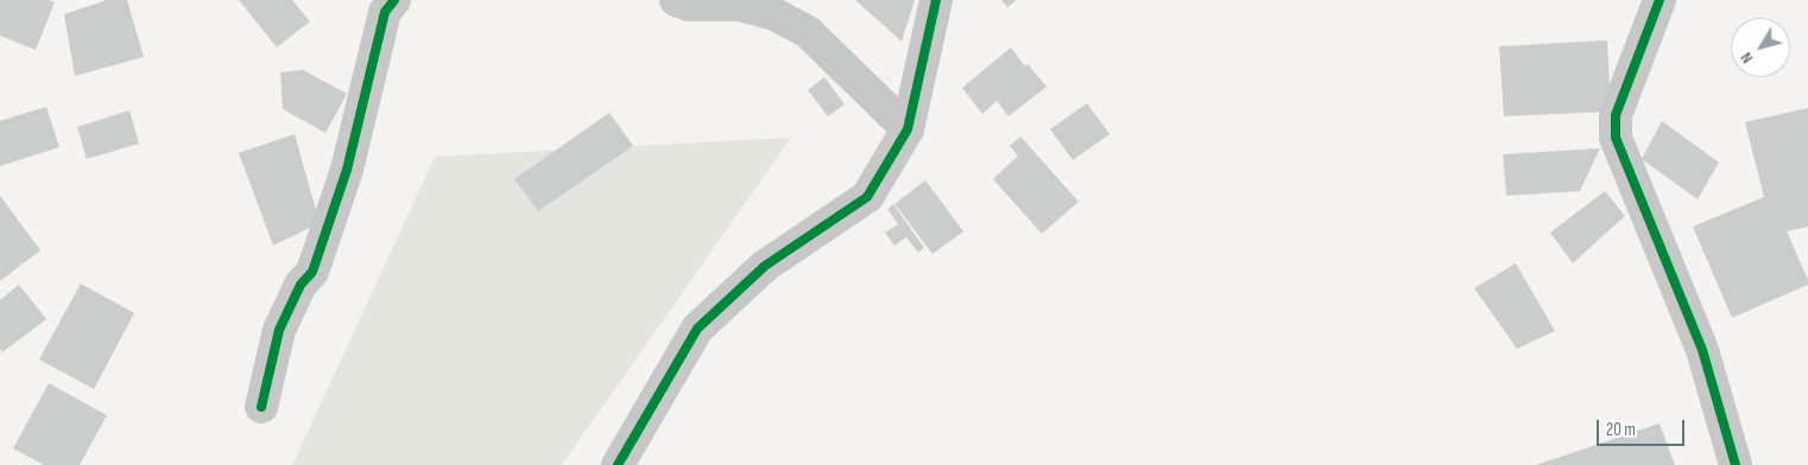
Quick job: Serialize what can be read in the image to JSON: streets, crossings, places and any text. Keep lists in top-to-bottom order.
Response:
{
  "scale_bar": "20 m",
  "north": "bottom left"
}
